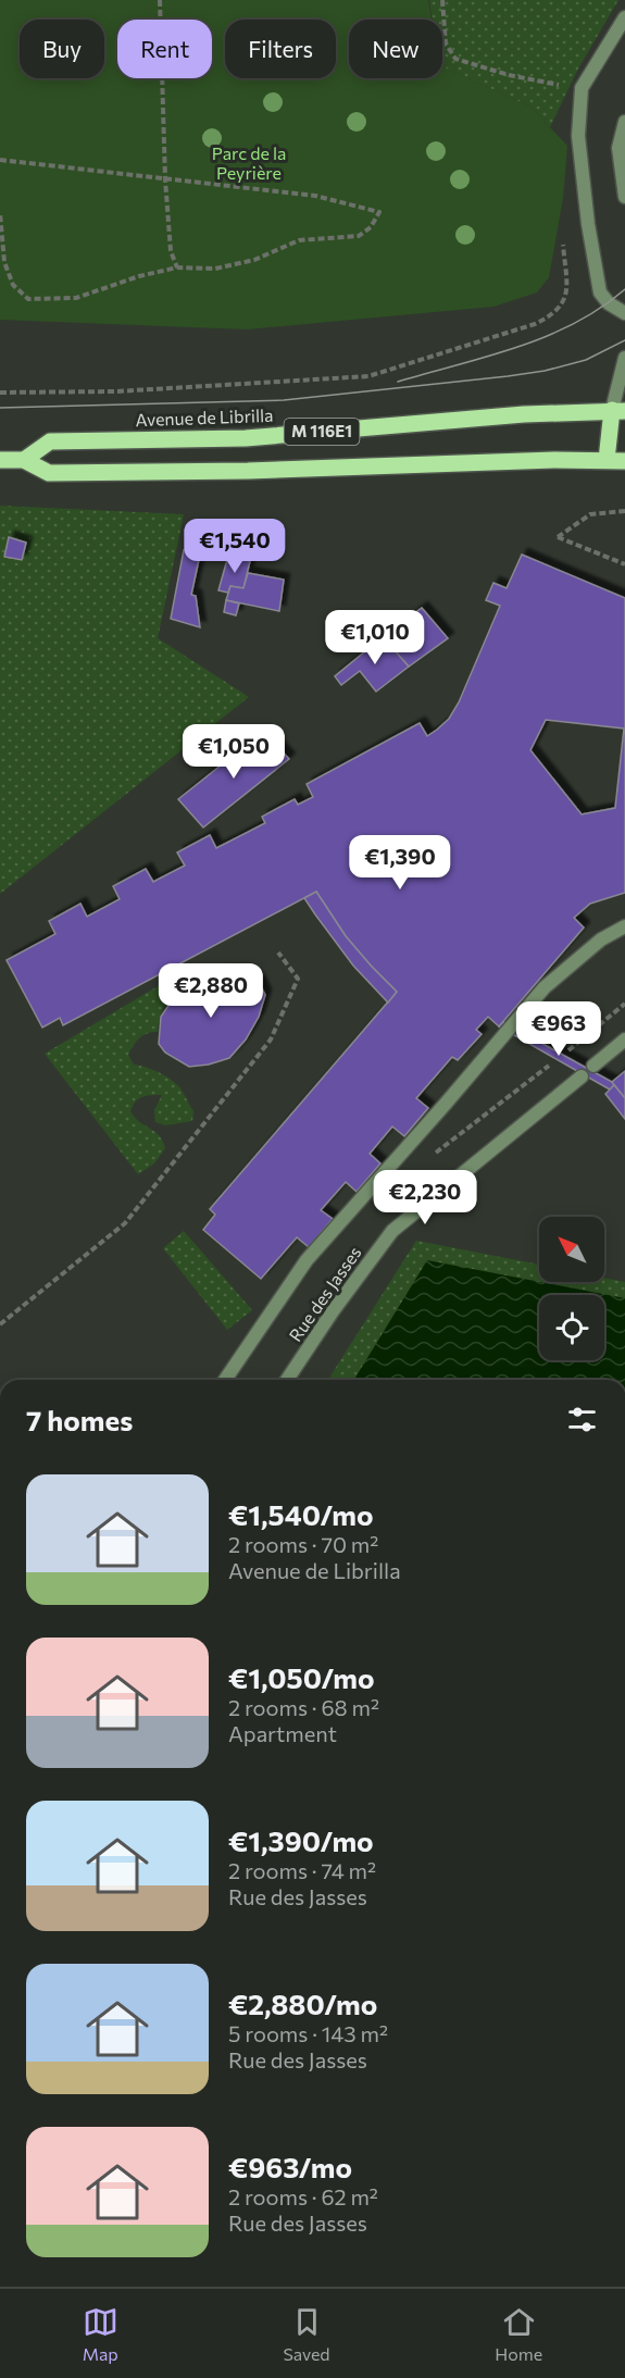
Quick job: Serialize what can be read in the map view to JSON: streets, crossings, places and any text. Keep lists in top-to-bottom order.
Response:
{
  "streets": {
    "main road": ["Avenue de Librilla", "M 116E1"],
    "street": ["Rue des Jasses"]
  },
  "crossings": [
    ["Avenue de Librilla", "M 116E1"]
  ],
  "parks": ["Parc de la Peyrière"],
  "north": "top left",
  "page": {
    "chip": [
      "Buy",
      "Rent",
      "Filters",
      "New"
    ],
    "price": [
      "€1,540",
      "€1,010",
      "€1,050",
      "€1,390",
      "€2,880",
      "€963",
      "€2,230"
    ],
    "heading": "7 homes",
    "list": [
      {
        "name": "€1,540/mo",
        "note": "2 rooms · 70 m² · Avenue de Librilla"
      },
      {
        "name": "€1,050/mo",
        "note": "2 rooms · 68 m² · Apartment"
      },
      {
        "name": "€1,390/mo",
        "note": "2 rooms · 74 m² · Rue des Jasses"
      },
      {
        "name": "€2,880/mo",
        "note": "5 rooms · 143 m² · Rue des Jasses"
      },
      {
        "name": "€963/mo",
        "note": "2 rooms · 62 m² · Rue des Jasses"
      }
    ],
    "tabs": ["Map", "Saved", "Home"]
  }
}
